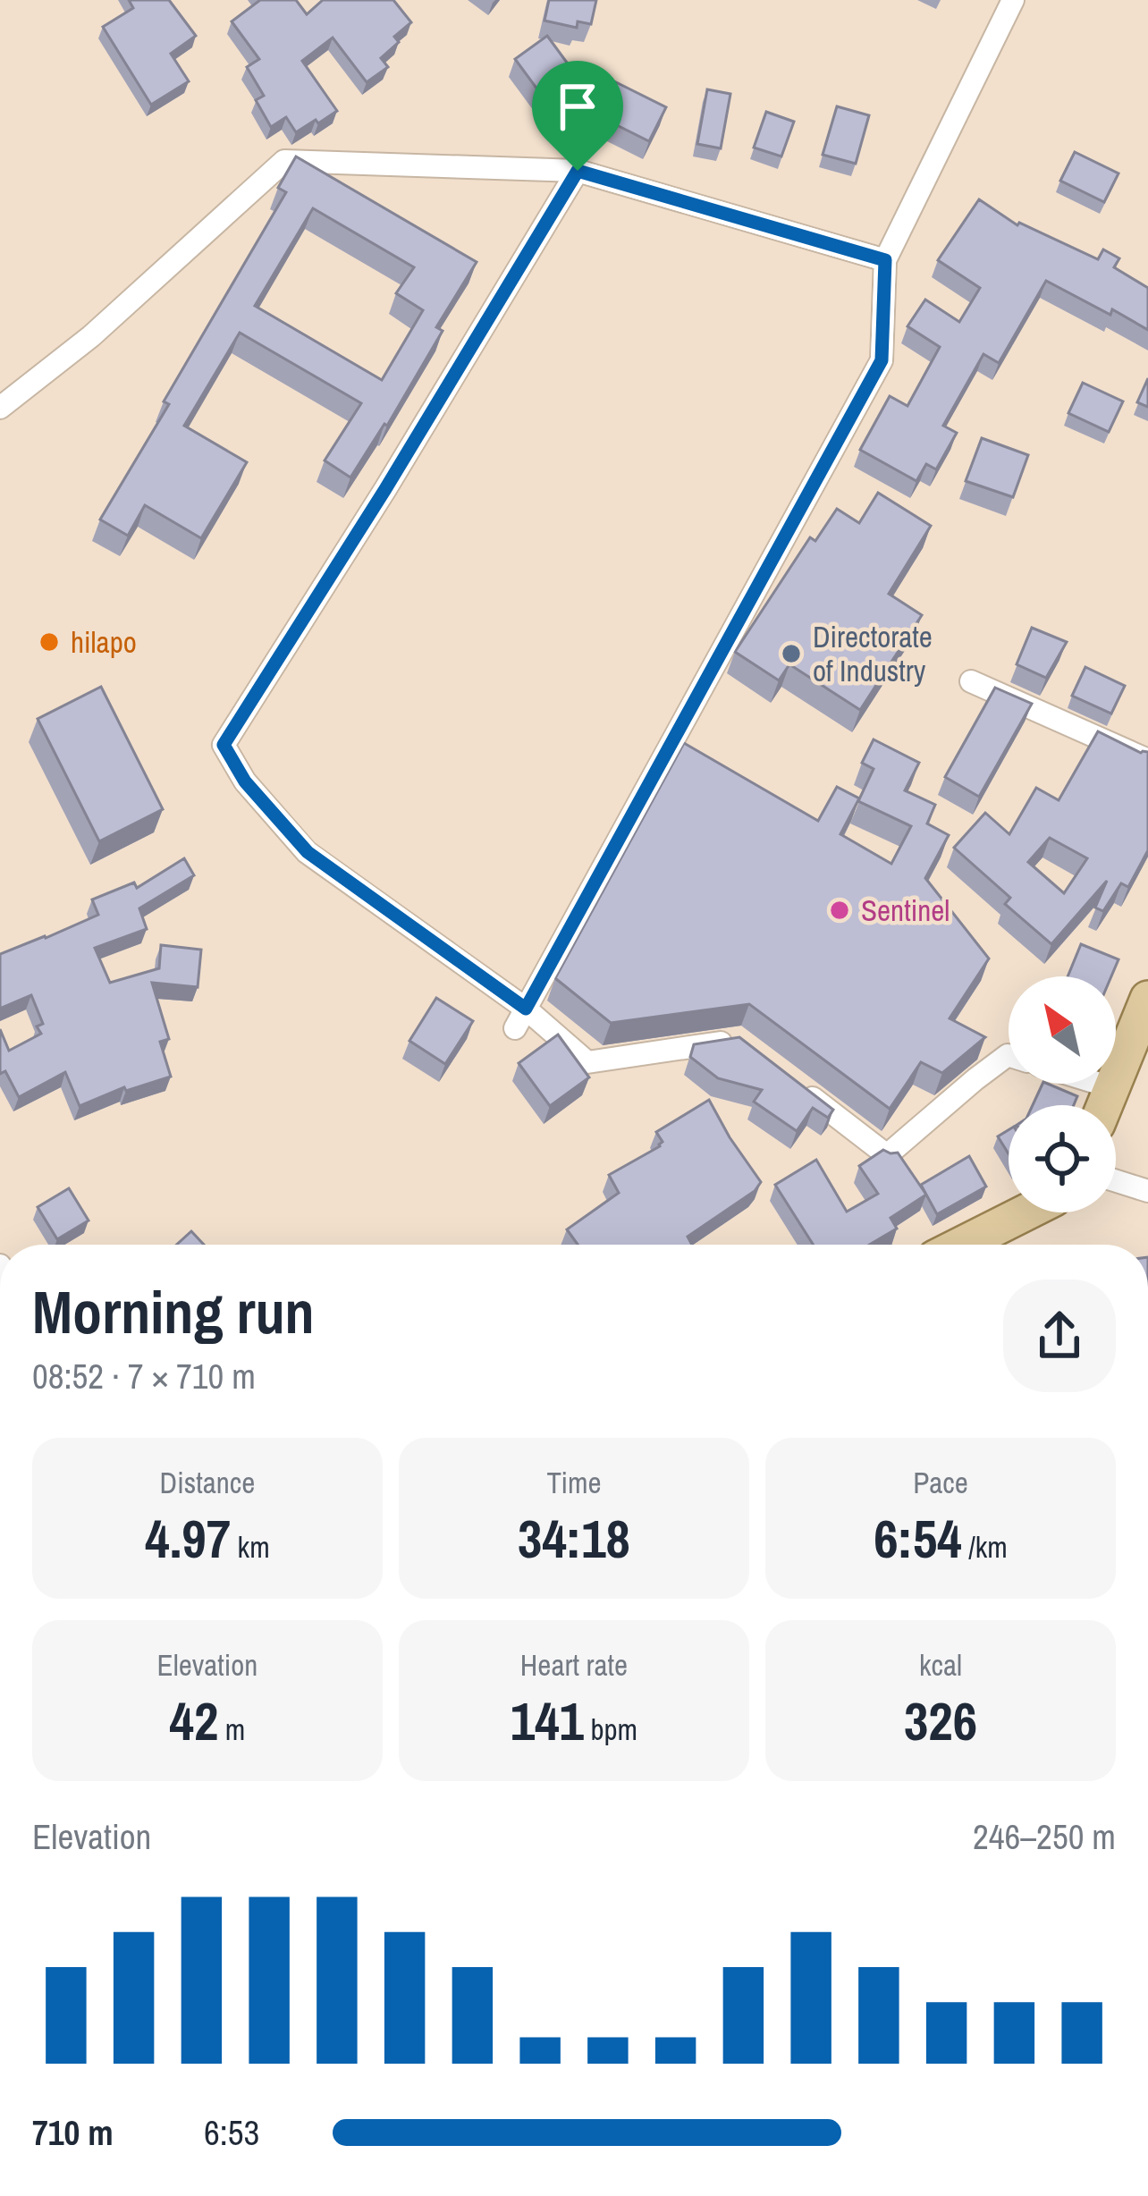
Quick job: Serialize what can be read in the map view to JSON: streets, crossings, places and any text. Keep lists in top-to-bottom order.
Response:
{
  "places": ["hilapo", "Directorate of Industry", "Sentinel"],
  "north": "top left",
  "page": {
    "heading": ["Morning run", "08:52 · 7 × 710 m"],
    "stats": [
      ["Distance", "4.97 km"],
      ["Time", "34:18"],
      ["Pace", "6:54 /km"],
      ["Elevation", "42 m"],
      ["Heart rate", "141 bpm"],
      ["kcal", "326"]
    ],
    "chart": ["Elevation", "246–250 m"],
    "list": [
      {
        "name": "710 m",
        "note": "6:53"
      }
    ]
  }
}
